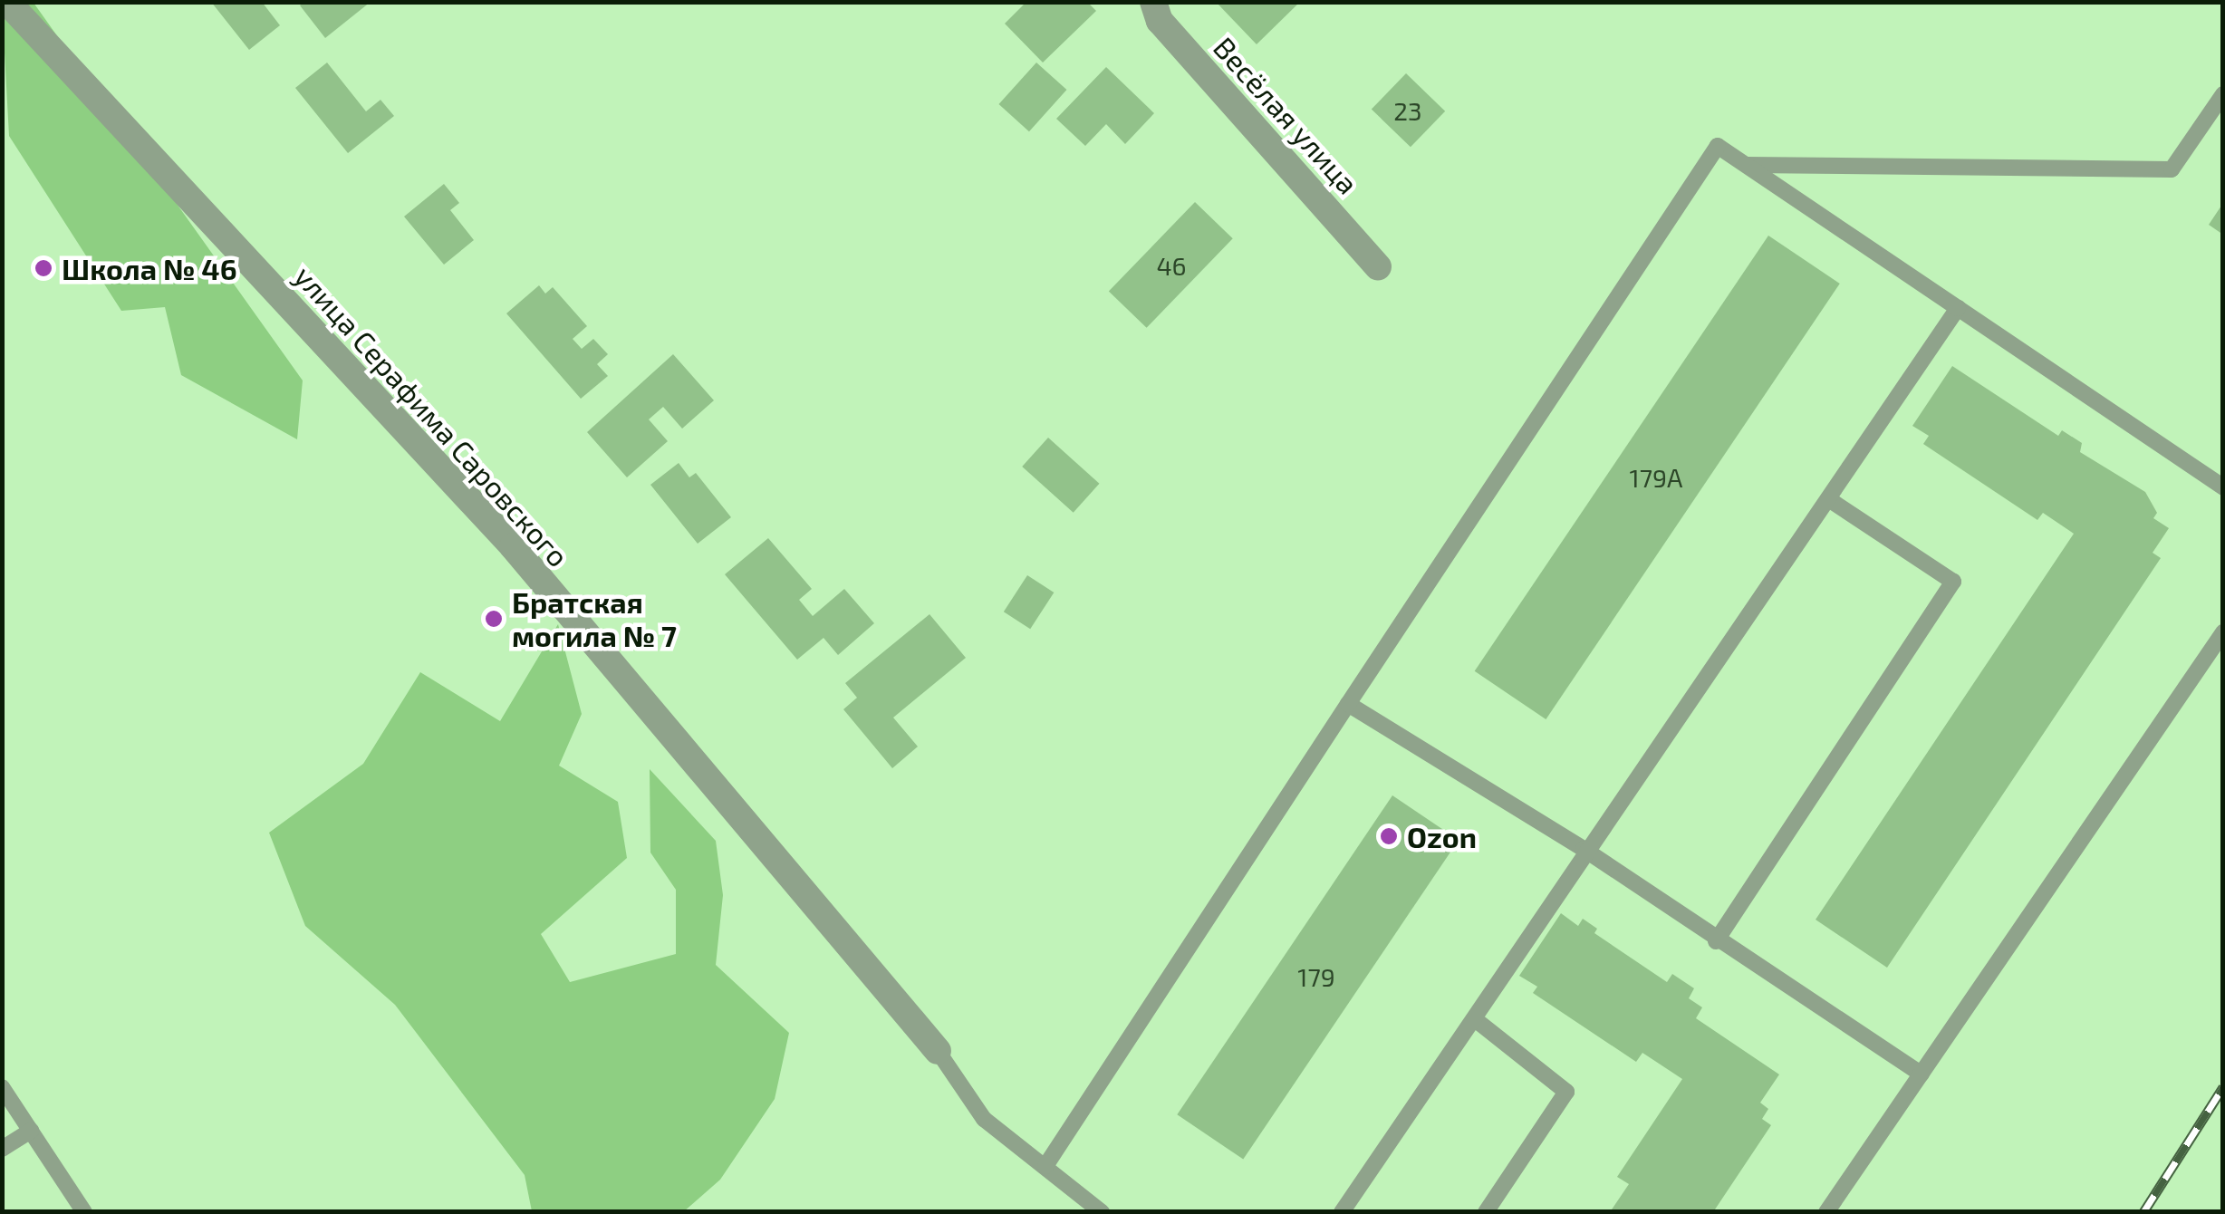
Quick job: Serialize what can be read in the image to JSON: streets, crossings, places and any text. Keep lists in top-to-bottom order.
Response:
{
  "streets": {
    "street": ["Весёлая улица", "улица Серафима Саровского"]
  },
  "places": ["Школа № 46", "Братская могила № 7", "Ozon"],
  "house_numbers": [
    "23",
    "46",
    "179А",
    "179"
  ]
}
